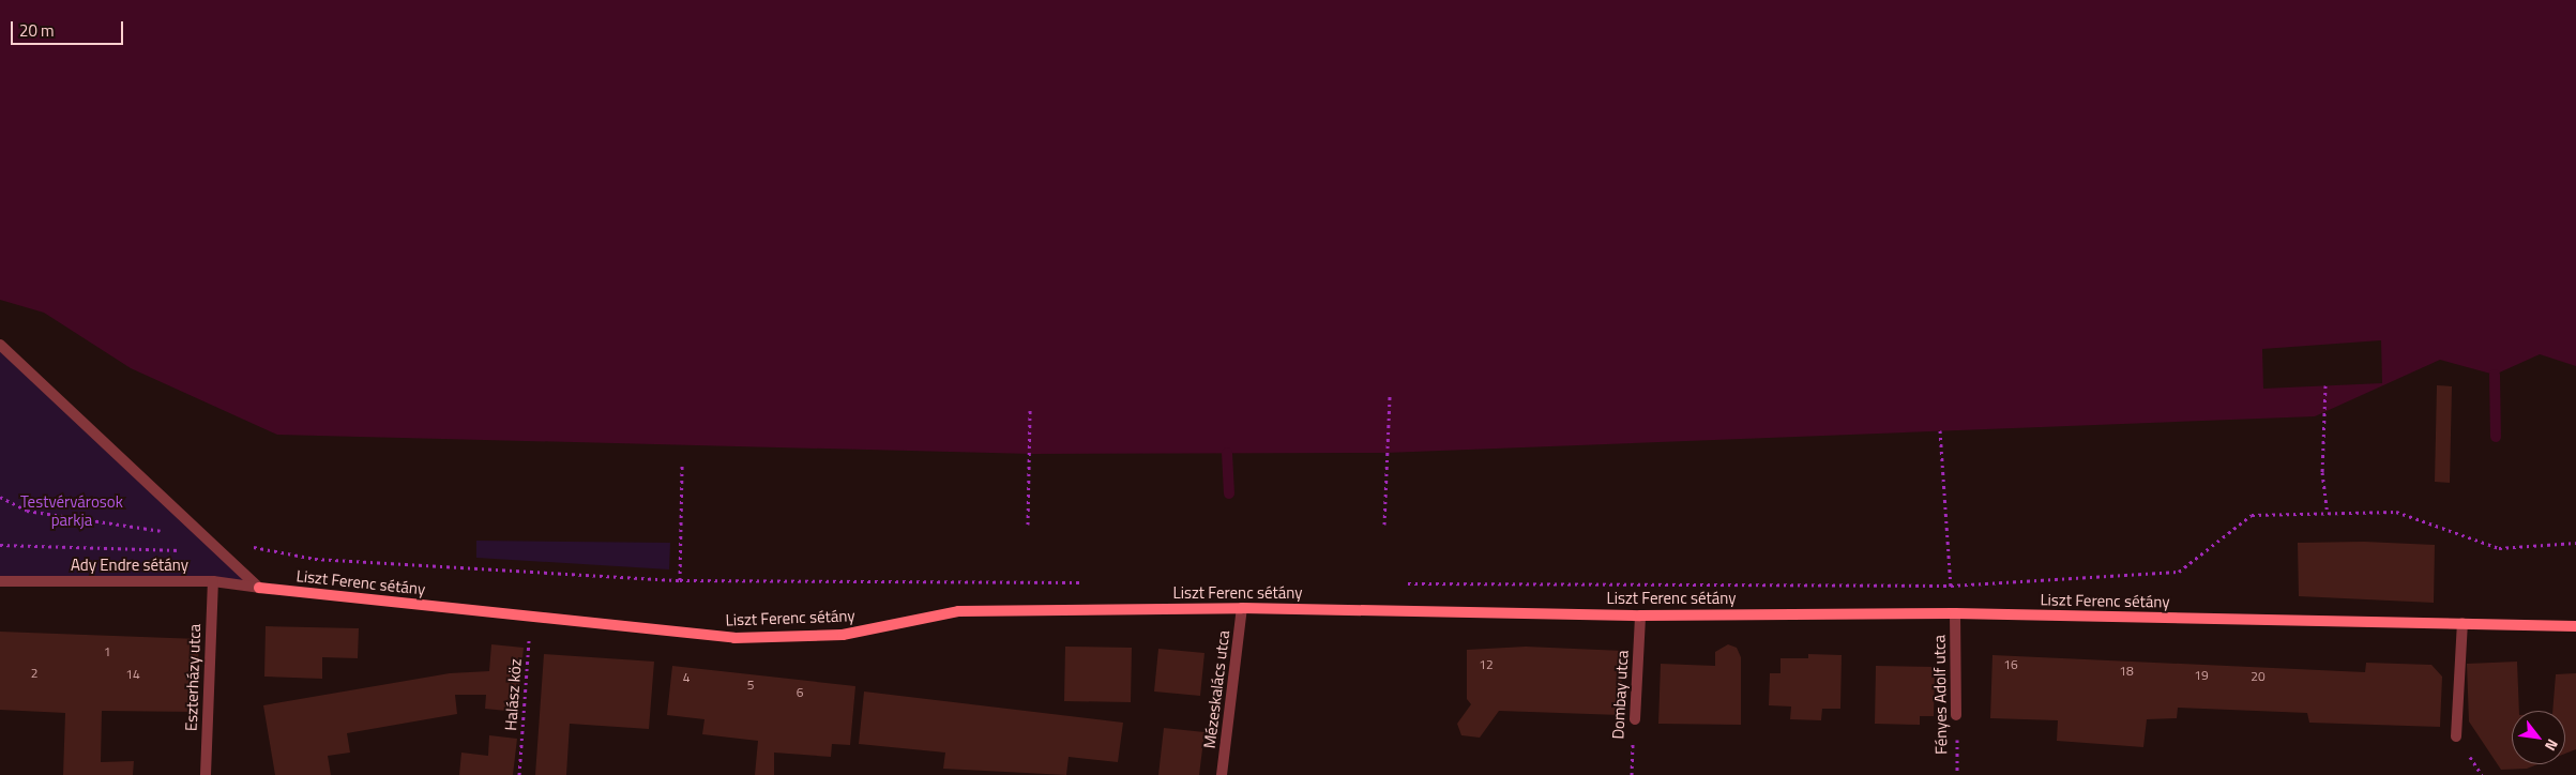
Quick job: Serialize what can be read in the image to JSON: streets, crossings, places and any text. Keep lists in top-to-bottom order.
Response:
{
  "streets": {
    "street": [
      "Ady Endre sétány",
      "Liszt Ferenc sétány",
      "Eszterházy utca",
      "Mézeskalács utca",
      "Dombay utca",
      "Fényes Adolf utca"
    ],
    "path": ["Halász köz"]
  },
  "crossings": [
    ["Ady Endre sétány", "Liszt Ferenc sétány"],
    ["Ady Endre sétány", "Eszterházy utca"],
    ["Liszt Ferenc sétány", "Mézeskalács utca"],
    ["Liszt Ferenc sétány", "Halász köz"],
    ["Liszt Ferenc sétány", "Dombay utca"],
    ["Liszt Ferenc sétány", "Fényes Adolf utca"]
  ],
  "parks": ["Testvérvárosok parkja"],
  "house_numbers": [
    "1",
    "12",
    "16",
    "18",
    "2",
    "14",
    "19",
    "20",
    "4",
    "5",
    "6"
  ],
  "scale_bar": "20 m",
  "north": "bottom right"
}
